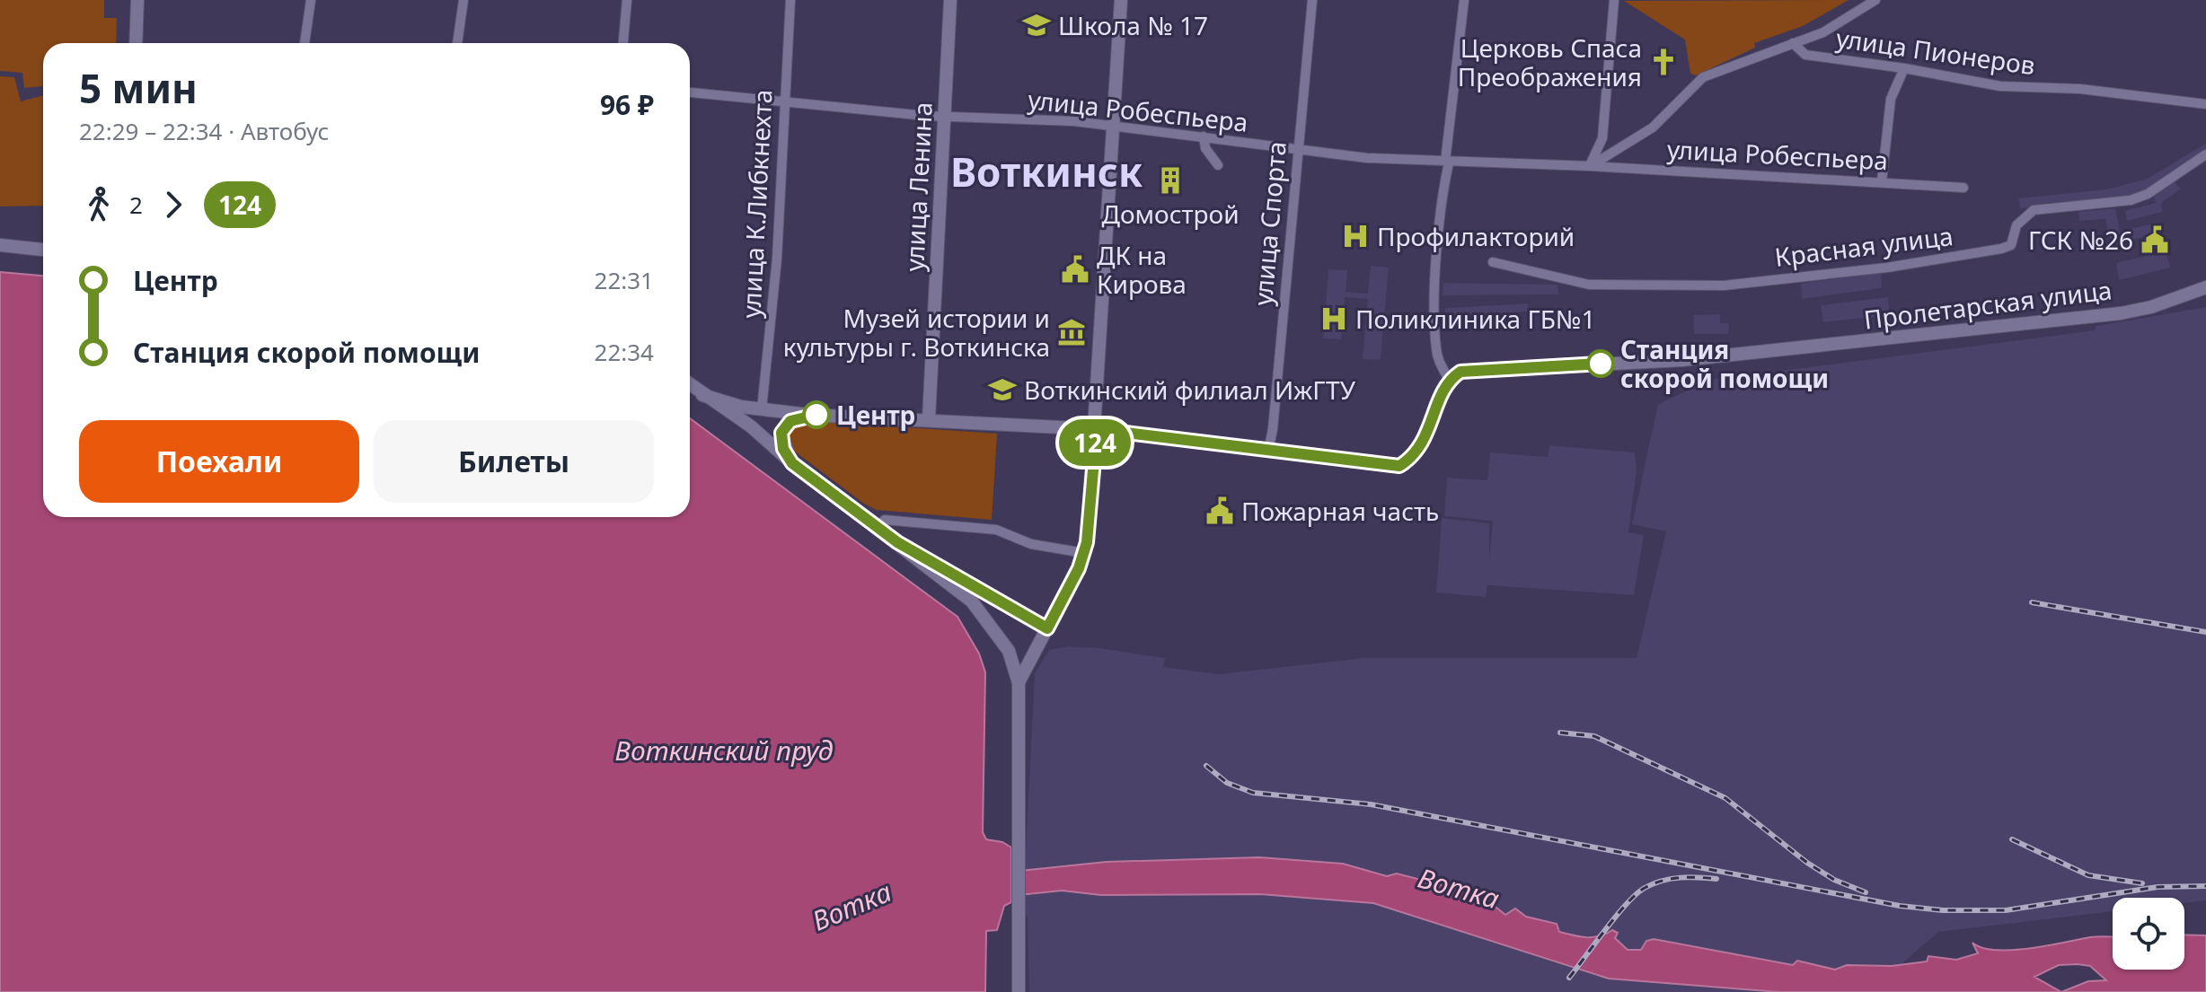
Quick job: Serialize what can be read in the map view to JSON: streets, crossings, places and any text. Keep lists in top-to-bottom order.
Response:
{
  "streets": {
    "main road": ["улица Ленина", "Пролетарская улица"],
    "street": [
      "улица Пионеров",
      "улица Робеспьера",
      "улица К.Либкнехта",
      "улица Спорта",
      "Красная улица"
    ]
  },
  "crossings": [
    ["улица Пионеров", "улица Робеспьера"],
    ["улица Робеспьера", "улица Ленина"],
    ["улица Робеспьера", "улица К.Либкнехта"],
    ["улица Робеспьера", "улица Спорта"]
  ],
  "districts": ["Воткинск"],
  "water": ["Воткинский пруд", "Вотка"],
  "places": {
    "school or university": ["Школа № 17", "Воткинский филиал ИжГТУ"],
    "church": ["Церковь Спаса Преображения"],
    "building": ["Домострой"],
    "hospital": ["Профилакторий", "Поликлиника ГБ№1"],
    "public building": ["ГСК №26", "ДК на Кирова", "Пожарная часть"],
    "museum": ["Музей истории и культуры г. Воткинска"],
    "other": ["Станция скорой помощи", "Центр"]
  },
  "lines": ["bus line 124"],
  "page": {
    "on_map": "124",
    "heading": ["5 мин", "22:29 – 22:34 · Автобус", "96 ₽"],
    "legs": ["2", "124"],
    "list": [
      {
        "name": "Центр",
        "value": "22:31"
      },
      {
        "name": "Станция скорой помощи",
        "value": "22:34"
      }
    ],
    "buttons": ["Поехали", "Билеты"]
  }
}
